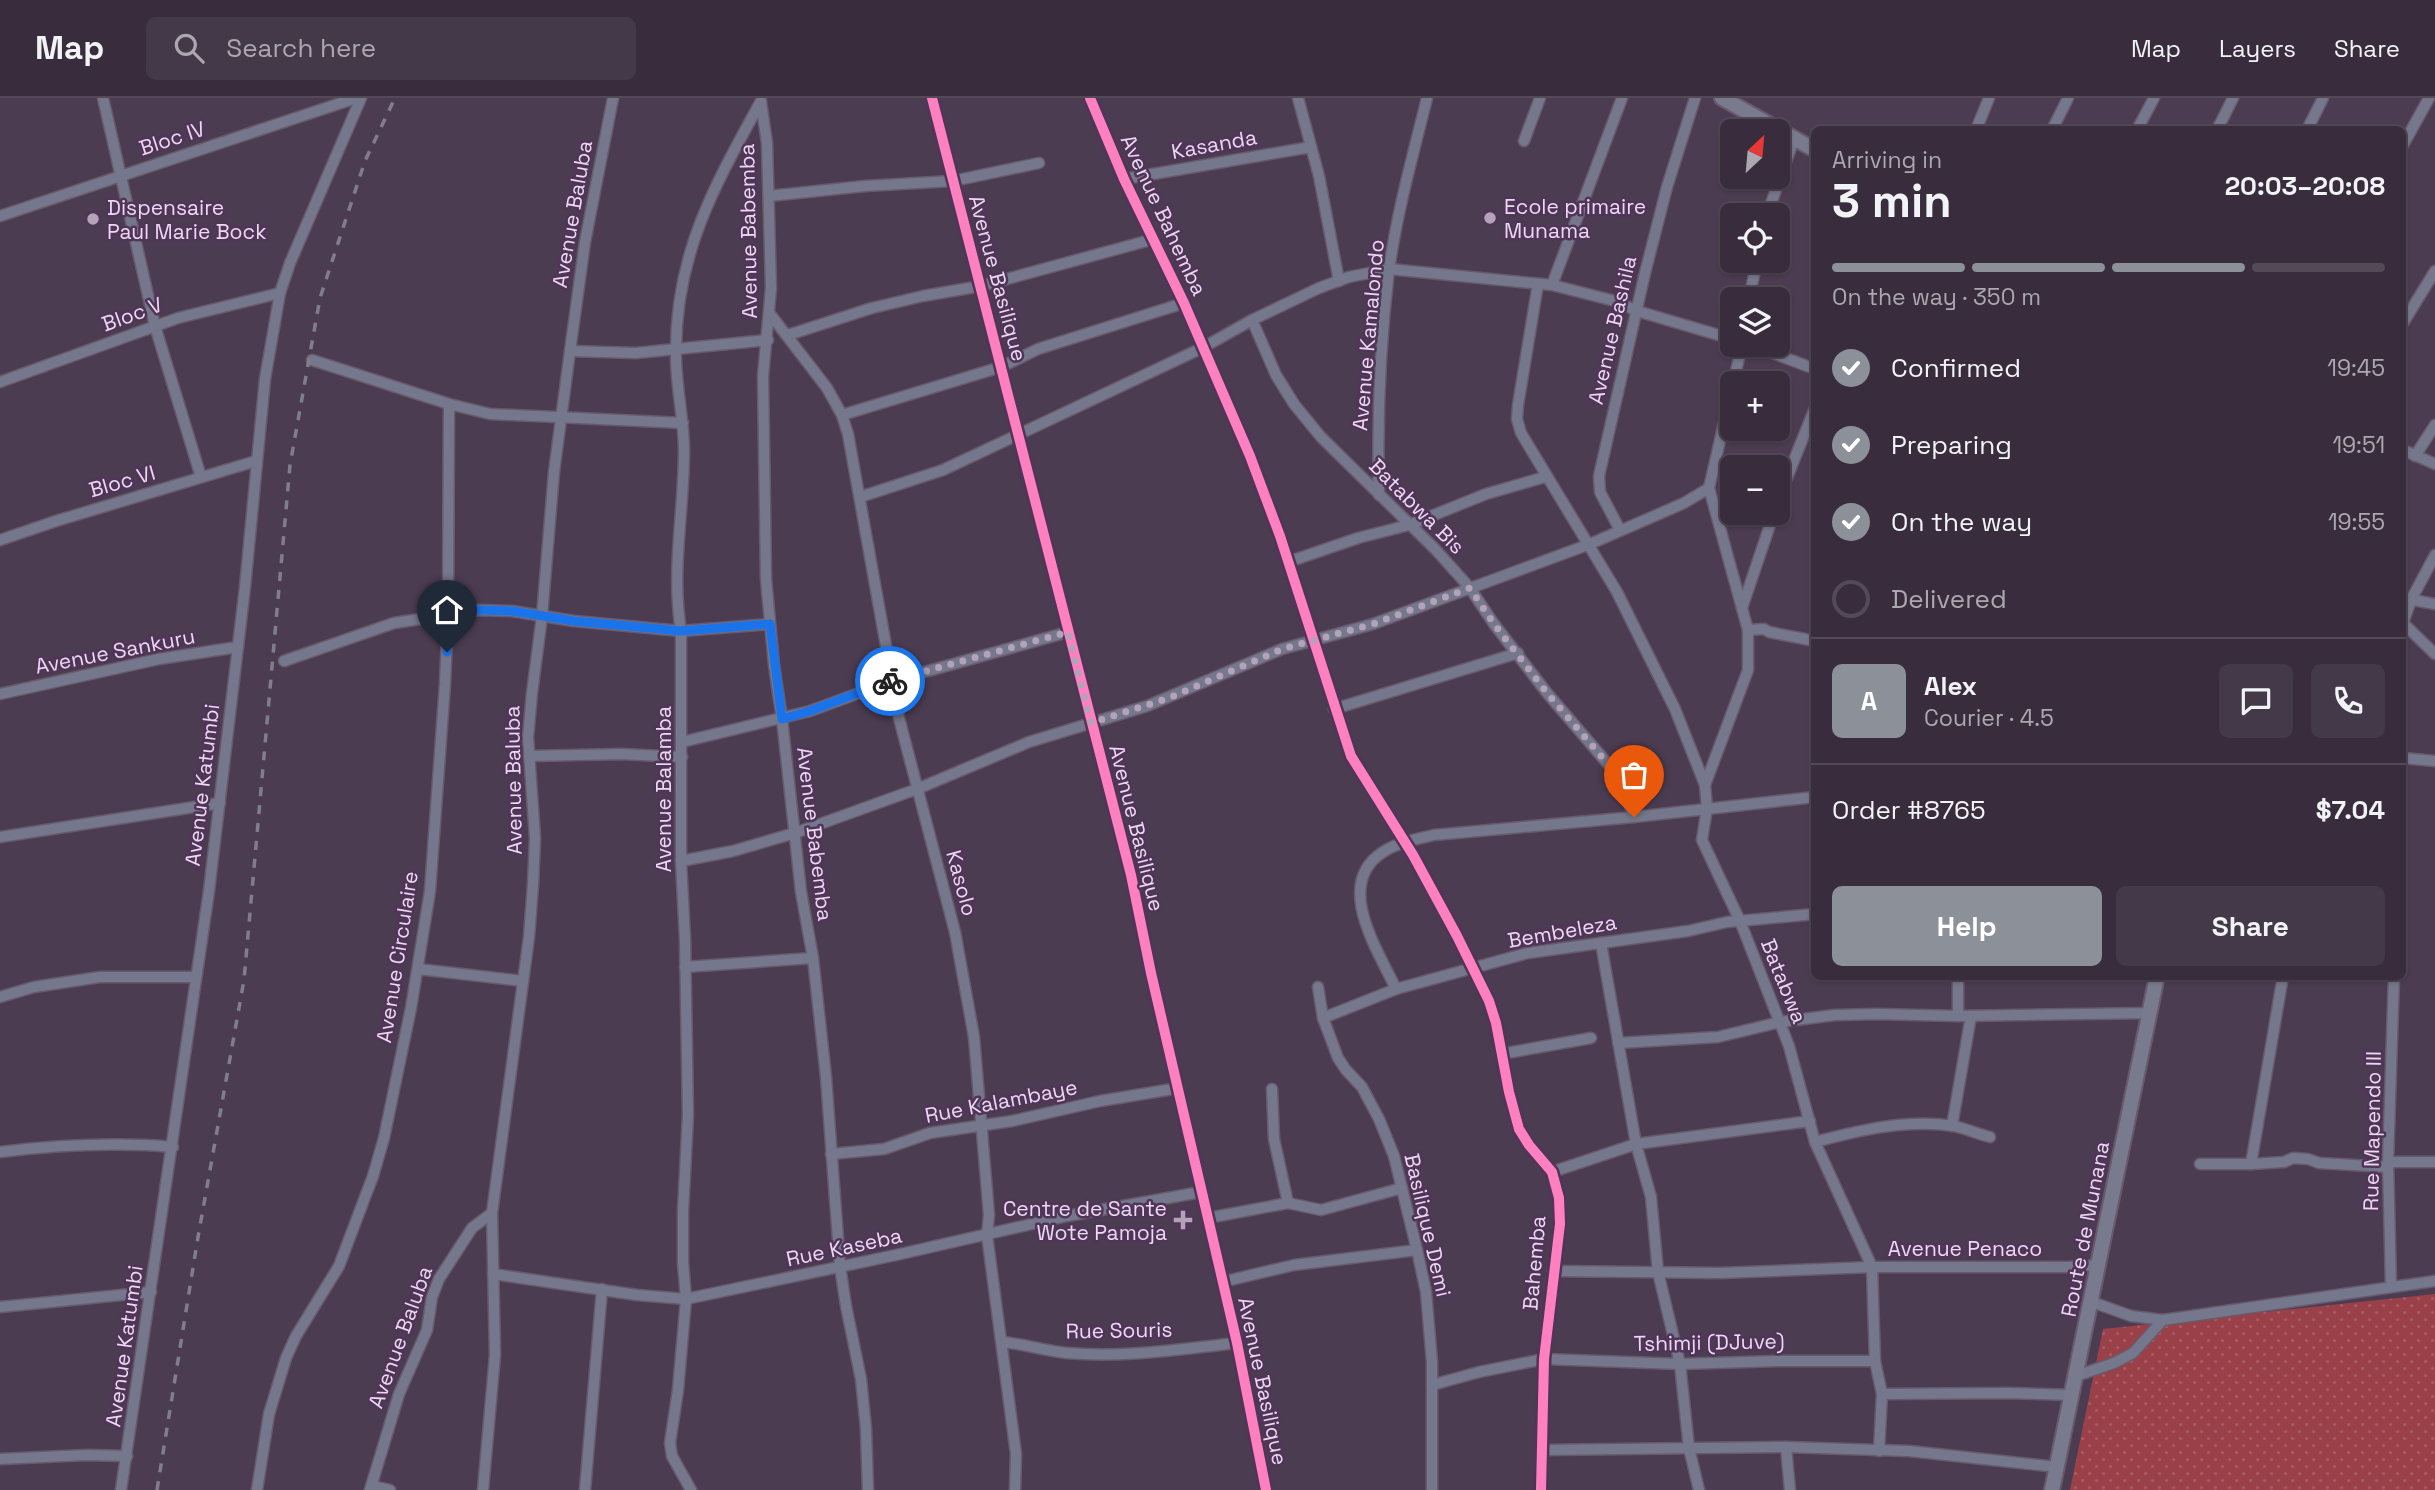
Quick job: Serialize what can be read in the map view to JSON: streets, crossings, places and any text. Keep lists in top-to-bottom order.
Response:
{
  "streets": {
    "main road": ["Route de Munana"],
    "street": [
      "Bloc IV",
      "Kasanda",
      "Avenue Baluba",
      "Avenue Bahemba",
      "Avenue Babemba",
      "Avenue Basilique",
      "Bloc V",
      "Avenue Bashila",
      "Avenue Kamalondo",
      "Bloc VI",
      "Batabwa Bis",
      "Avenue Sankuru",
      "Avenue Katumbi",
      "Avenue Balamba",
      "Kasolo",
      "Bembeleza",
      "Avenue Circulaire",
      "Batabwa",
      "Rue Kalambaye",
      "Rue Mapendo III",
      "Basilique Demi",
      "Rue Kaseba",
      "Avenue Penaco",
      "Bahemba",
      "Rue Souris",
      "Tshimji (DJuve)"
    ]
  },
  "crossings": [
    ["Bloc IV", "Avenue Katumbi"],
    ["Kasanda", "Avenue Bahemba"],
    ["Avenue Baluba", "Rue Kaseba"],
    ["Avenue Bahemba", "Bembeleza"],
    ["Avenue Bahemba", "Bahemba"],
    ["Avenue Babemba", "Avenue Balamba"],
    ["Avenue Babemba", "Kasolo"],
    ["Avenue Babemba", "Rue Kalambaye"],
    ["Avenue Babemba", "Rue Kaseba"],
    ["Avenue Basilique", "Rue Kalambaye"],
    ["Avenue Basilique", "Rue Kaseba"],
    ["Avenue Basilique", "Rue Souris"],
    ["Bloc V", "Avenue Katumbi"],
    ["Avenue Kamalondo", "Batabwa Bis"],
    ["Bloc VI", "Avenue Katumbi"],
    ["Avenue Sankuru", "Avenue Katumbi"],
    ["Avenue Balamba", "Rue Kaseba"],
    ["Kasolo", "Rue Kalambaye"],
    ["Kasolo", "Rue Kaseba"],
    ["Kasolo", "Rue Souris"],
    ["Bembeleza", "Batabwa"],
    ["Bembeleza", "Basilique Demi"],
    ["Batabwa", "Avenue Penaco"],
    ["Batabwa", "Tshimji (DJuve)"],
    ["Basilique Demi", "Tshimji (DJuve)"],
    ["Route de Munana", "Avenue Penaco"],
    ["Avenue Penaco", "Bahemba"],
    ["Bahemba", "Tshimji (DJuve)"]
  ],
  "places": {
    "other": ["Ecole primaire Munama", "Dispensaire Paul Marie Bock"],
    "health": ["Centre de Sante Wote Pamoja"]
  },
  "north": "top right",
  "page": {
    "header": "Map",
    "search": "Search here",
    "nav": ["Map", "Layers", "Share"],
    "map_buttons": ["+", "−"],
    "heading": ["3 min", "Arriving in", "20:03–20:08"],
    "panel": [
      "Alex",
      "Courier · 4.5",
      "Order #8765",
      "$7.04"
    ],
    "bar": "On the way · 350 m",
    "list": [
      ["Confirmed", "19:45"],
      ["Preparing", "19:51"],
      ["On the way", "19:55"],
      "Delivered"
    ],
    "round": "A",
    "buttons": ["Help", "Share"]
  }
}
